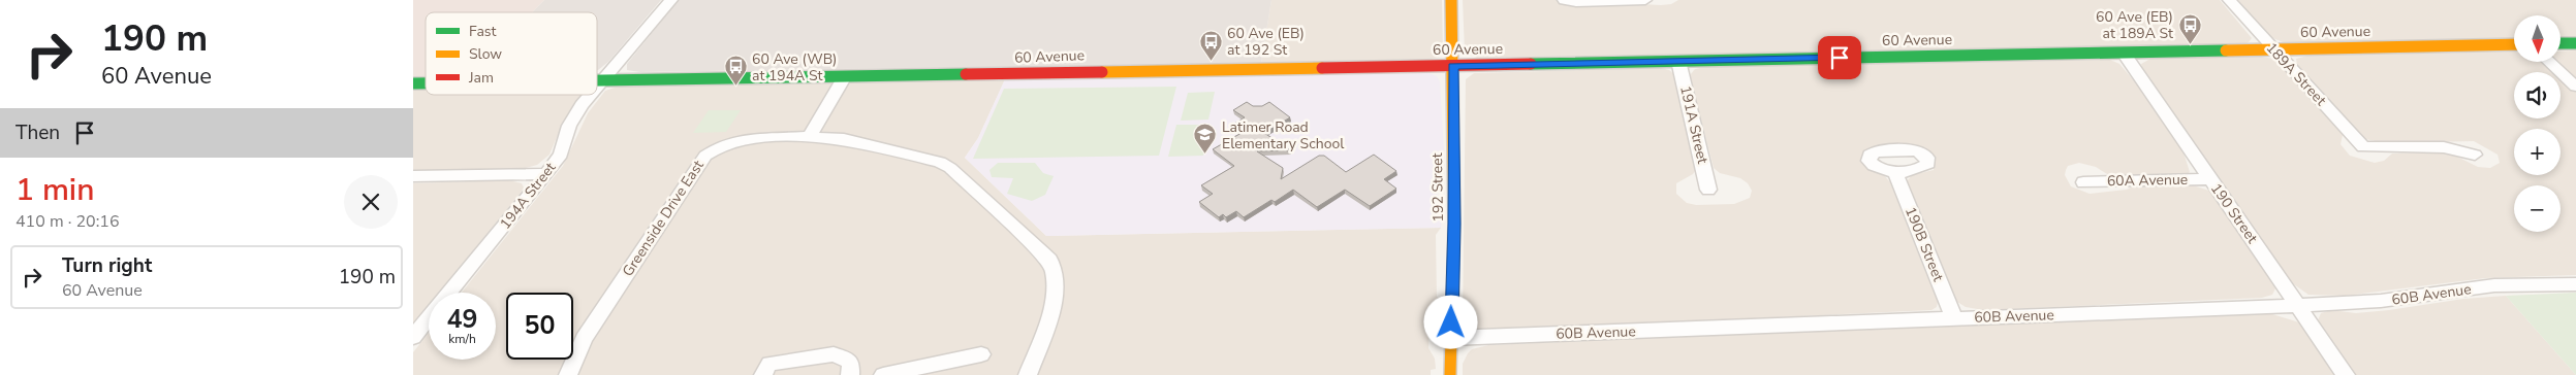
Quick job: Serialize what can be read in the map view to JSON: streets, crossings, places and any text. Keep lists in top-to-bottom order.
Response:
{
  "streets": {
    "street": [
      "60 Avenue",
      "189A Street",
      "191A Street",
      "60A Avenue",
      "192 Street",
      "194A Street",
      "190 Street",
      "Greenside Drive East",
      "190B Street",
      "60B Avenue"
    ]
  },
  "crossings": [
    ["60 Avenue", "189A Street"],
    ["60 Avenue", "191A Street"],
    ["60 Avenue", "192 Street"],
    ["60 Avenue", "194A Street"],
    ["60 Avenue", "190 Street"],
    ["60A Avenue", "190 Street"],
    ["192 Street", "60B Avenue"],
    ["190 Street", "60B Avenue"],
    ["190B Street", "60B Avenue"]
  ],
  "places": {
    "bus stop": ["60 Ave (EB) at 189A St", "60 Ave (EB) at 192 St", "60 Ave (WB) at 194A St"],
    "school or university": ["Latimer Road Elementary School"]
  },
  "legend": ["Fast", "Slow", "Jam"],
  "north": "bottom",
  "page": {
    "turn": ["190 m", "60 Avenue"],
    "map_buttons": ["+", "−"],
    "then": "Then",
    "heading": ["1 min", "410 m · 20:16"],
    "list": [
      {
        "name": "Turn right",
        "note": "60 Avenue",
        "value": "190 m"
      }
    ],
    "speed": "49 km/h",
    "limit": "50"
  }
}
